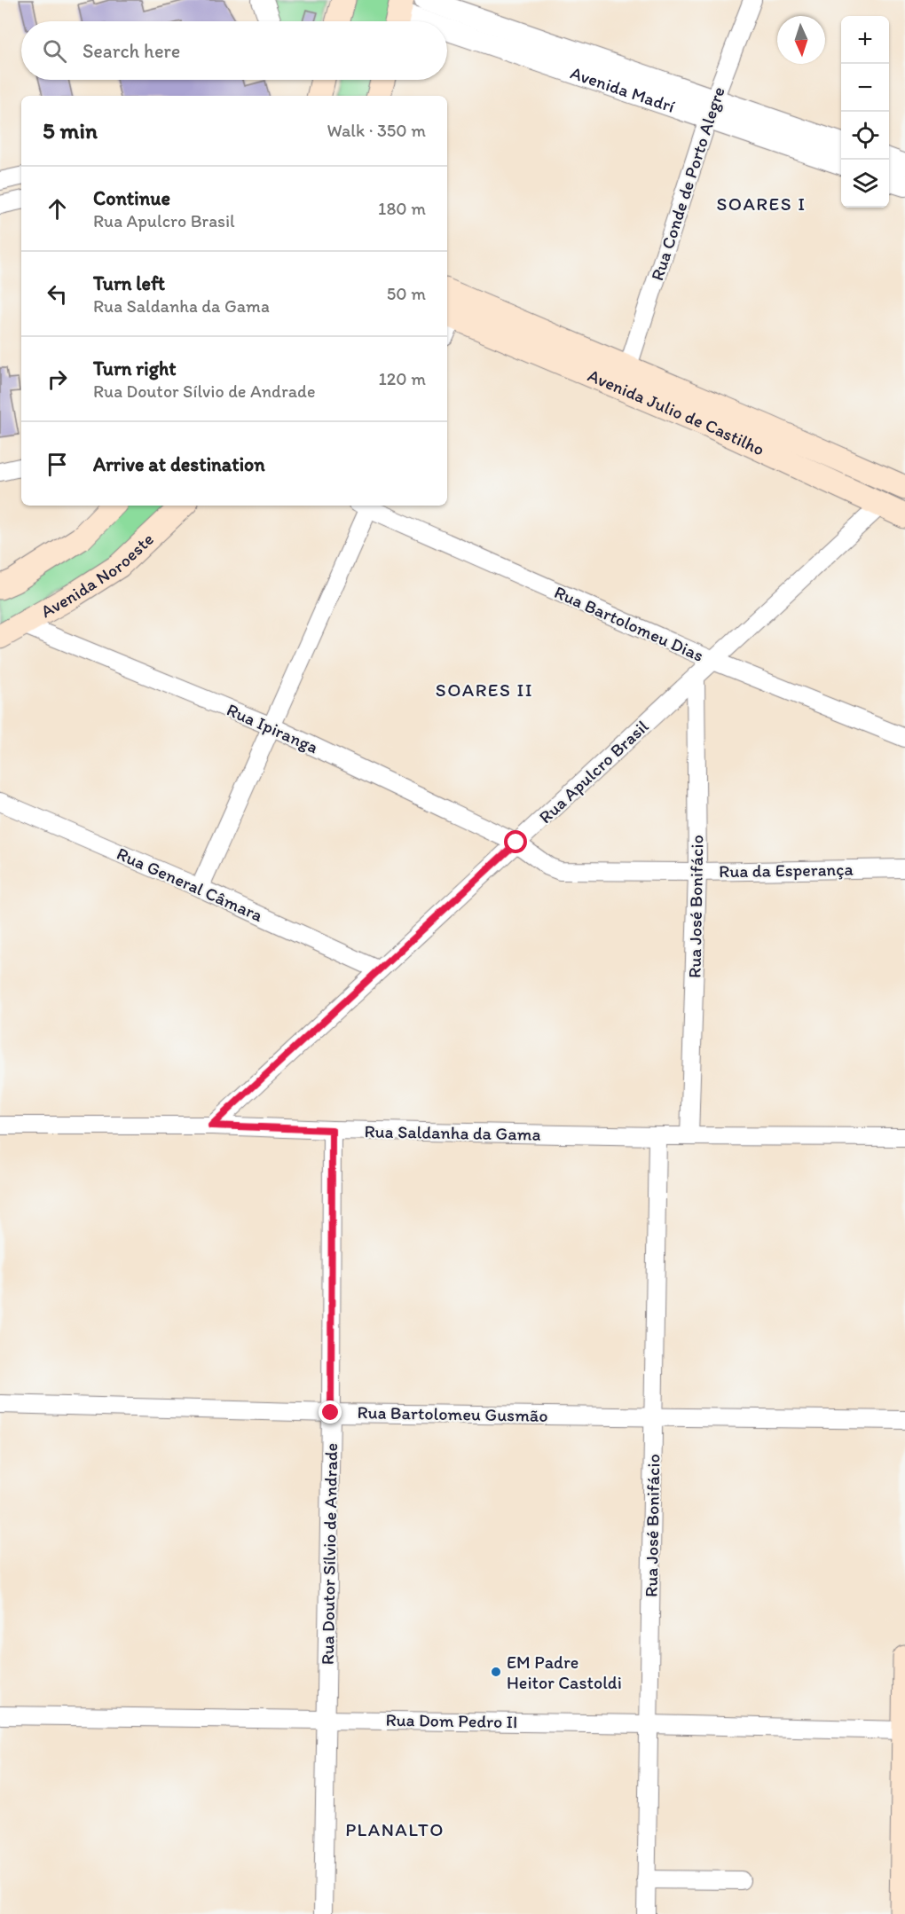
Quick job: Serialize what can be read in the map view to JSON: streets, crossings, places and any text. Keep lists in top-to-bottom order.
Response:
{
  "streets": {
    "main road": ["Avenida Julio de Castilho", "Avenida Noroeste"],
    "street": [
      "Avenida Madrí",
      "Rua Conde de Porto Alegre",
      "Rua Bartolomeu Dias",
      "Rua Ipiranga",
      "Rua Apulcro Brasil",
      "Rua da Esperança",
      "Rua General Câmara",
      "Rua José Bonifácio",
      "Rua Saldanha da Gama",
      "Rua Bartolomeu Gusmão",
      "Rua Doutor Sílvio de Andrade",
      "Rua Dom Pedro II"
    ]
  },
  "crossings": [
    ["Avenida Madrí", "Rua Conde de Porto Alegre"],
    ["Rua Conde de Porto Alegre", "Avenida Julio de Castilho"],
    ["Avenida Julio de Castilho", "Rua Apulcro Brasil"],
    ["Avenida Noroeste", "Rua Ipiranga"],
    ["Rua Bartolomeu Dias", "Rua Apulcro Brasil"],
    ["Rua Ipiranga", "Rua Apulcro Brasil"],
    ["Rua Ipiranga", "Rua da Esperança"],
    ["Rua Apulcro Brasil", "Rua da Esperança"],
    ["Rua Apulcro Brasil", "Rua General Câmara"],
    ["Rua Apulcro Brasil", "Rua José Bonifácio"],
    ["Rua Apulcro Brasil", "Rua Saldanha da Gama"],
    ["Rua da Esperança", "Rua José Bonifácio"],
    ["Rua José Bonifácio", "Rua Saldanha da Gama"],
    ["Rua José Bonifácio", "Rua Bartolomeu Gusmão"],
    ["Rua José Bonifácio", "Rua Dom Pedro II"],
    ["Rua Saldanha da Gama", "Rua Doutor Sílvio de Andrade"],
    ["Rua Bartolomeu Gusmão", "Rua Doutor Sílvio de Andrade"],
    ["Rua Doutor Sílvio de Andrade", "Rua Dom Pedro II"]
  ],
  "districts": ["SOARES I", "SOARES II", "PLANALTO"],
  "places": ["EM Padre Heitor Castoldi"],
  "north": "bottom",
  "page": {
    "map_buttons": ["+", "−"],
    "search": "Search here",
    "heading": ["5 min", "Walk · 350 m"],
    "list": [
      ["Continue", "Rua Apulcro Brasil", "180 m"],
      ["Turn left", "Rua Saldanha da Gama", "50 m"],
      ["Turn right", "Rua Doutor Sílvio de Andrade", "120 m"],
      "Arrive at destination"
    ]
  }
}
